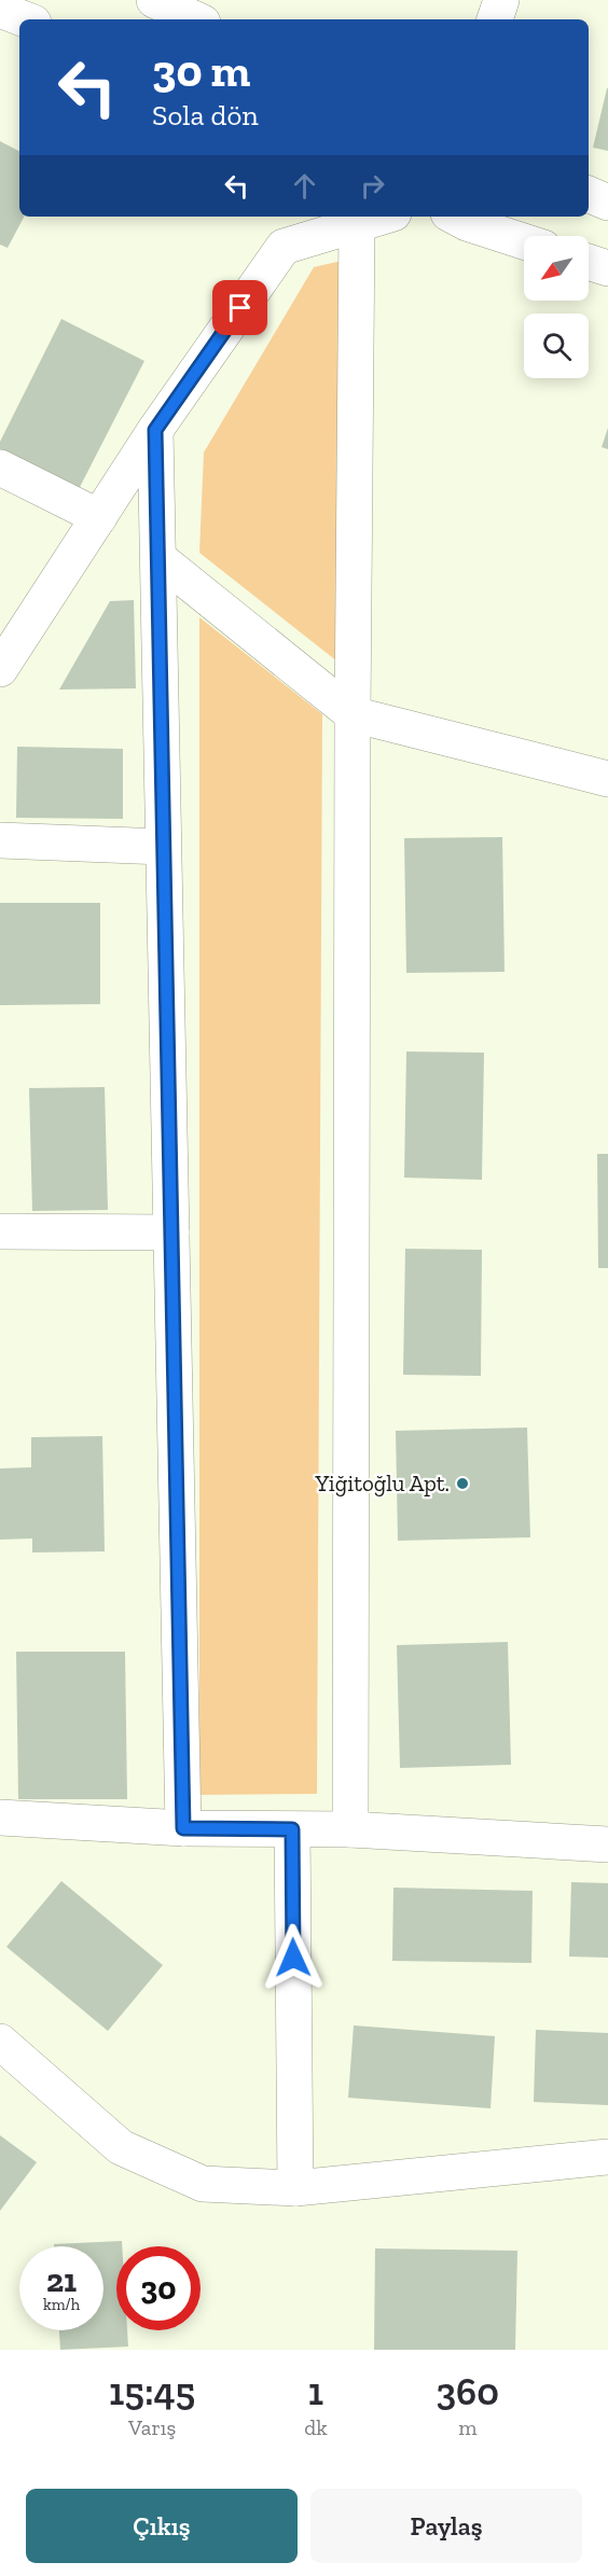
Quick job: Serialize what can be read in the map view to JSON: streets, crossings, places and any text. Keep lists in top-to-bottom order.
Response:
{
  "places": ["Yiğitoğlu Apt."],
  "north": "bottom left",
  "page": {
    "turn": ["30 m", "Sola dön"],
    "speed": "21 km/h",
    "limit": "30",
    "eta": [
      "15:45",
      "Varış",
      "1",
      "dk",
      "360",
      "m"
    ],
    "buttons": ["Çıkış", "Paylaş"]
  }
}
